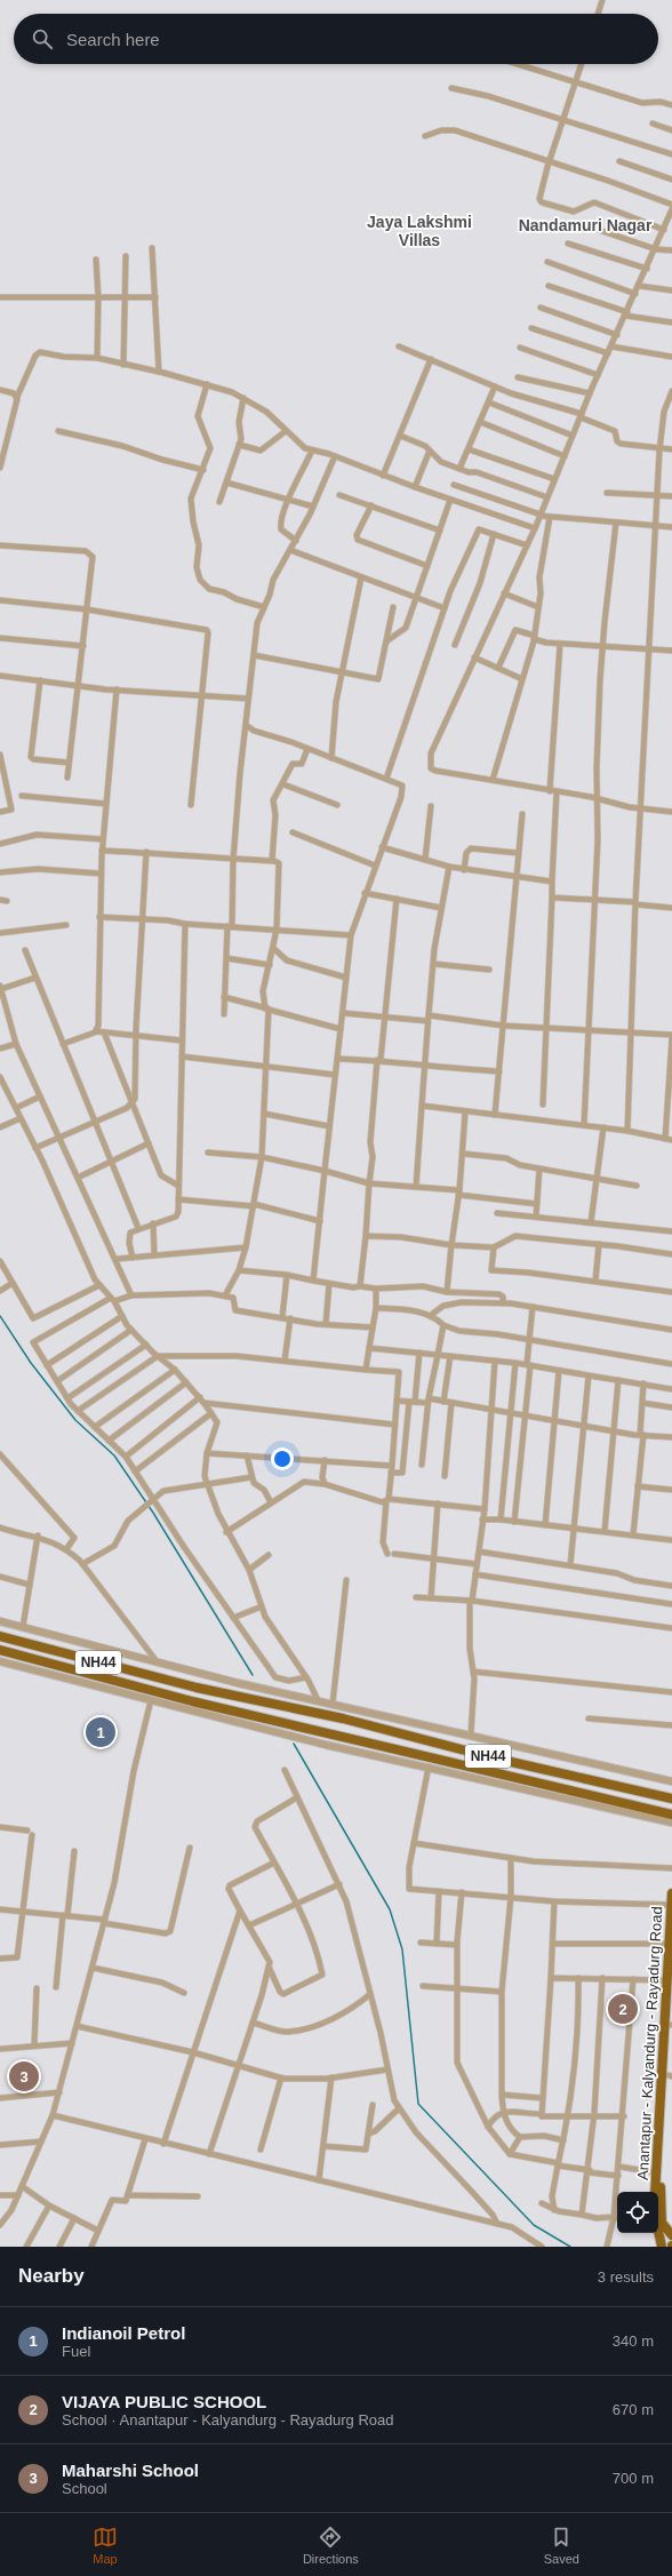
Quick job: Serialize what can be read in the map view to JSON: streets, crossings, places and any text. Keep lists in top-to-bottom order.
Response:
{
  "streets": {
    "highway": ["NH44", "Anantapur - Kalyandurg - Rayadurg Road"]
  },
  "districts": ["Jaya Lakshmi Villas", "Nandamuri Nagar"],
  "page": {
    "search": "Search here",
    "pins": ["1", "2", "3"],
    "heading": ["Nearby", "3 results"],
    "list": [
      {
        "mark": "1",
        "name": "Indianoil Petrol",
        "note": "Fuel",
        "value": "340 m"
      },
      {
        "mark": "2",
        "name": "VIJAYA PUBLIC SCHOOL",
        "note": "School · Anantapur - Kalyandurg - Rayadurg Road",
        "value": "670 m"
      },
      {
        "mark": "3",
        "name": "Maharshi School",
        "note": "School",
        "value": "700 m"
      }
    ],
    "nav": ["Map", "Directions", "Saved"]
  }
}
